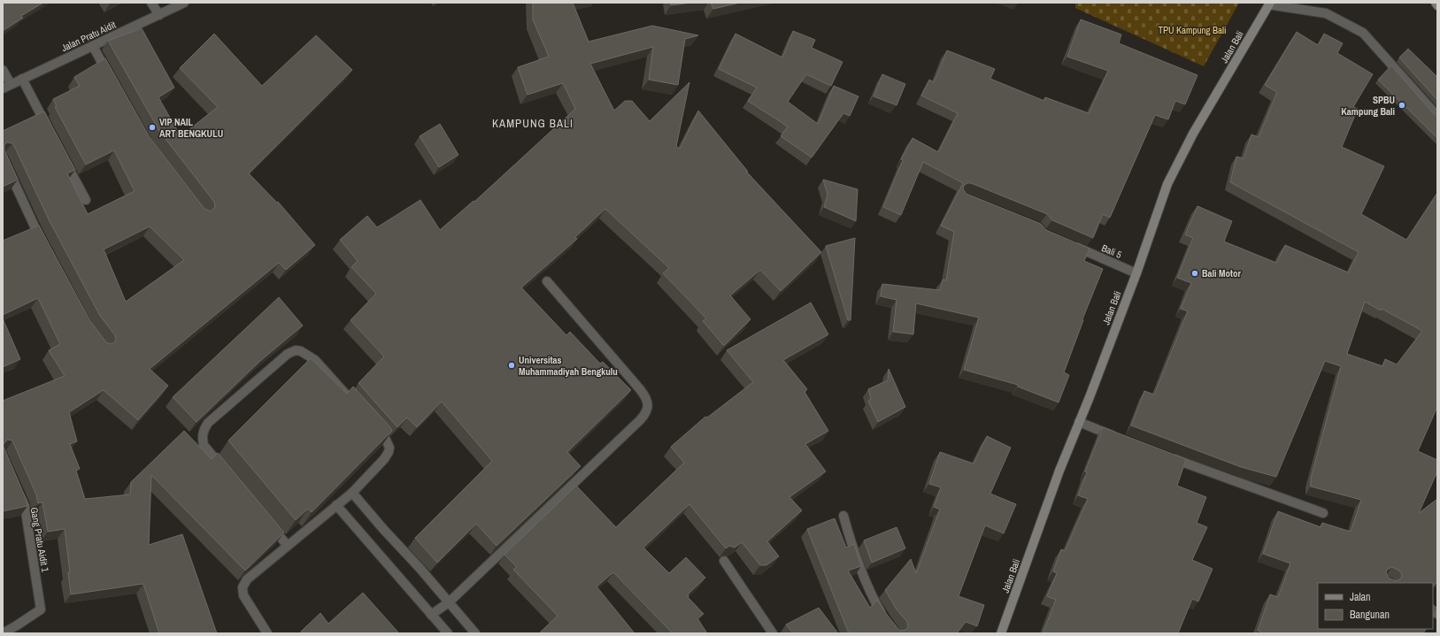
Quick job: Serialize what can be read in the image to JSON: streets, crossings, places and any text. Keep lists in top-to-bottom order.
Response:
{
  "streets": {
    "street": [
      "Jalan Pratu Aidit",
      "Jalan Bali",
      "Bali 5",
      "Gang Pratu Aidit 1"
    ]
  },
  "crossings": [
    ["Jalan Bali", "Bali 5"]
  ],
  "districts": ["KAMPUNG BALI"],
  "parks": ["TPU Kampung Bali"],
  "places": [
    "SPBU Kampung Bali",
    "VIP NAIL ART BENGKULU",
    "Bali Motor",
    "Universitas Muhammadiyah Bengkulu"
  ],
  "legend": ["Jalan", "Bangunan"]
}
